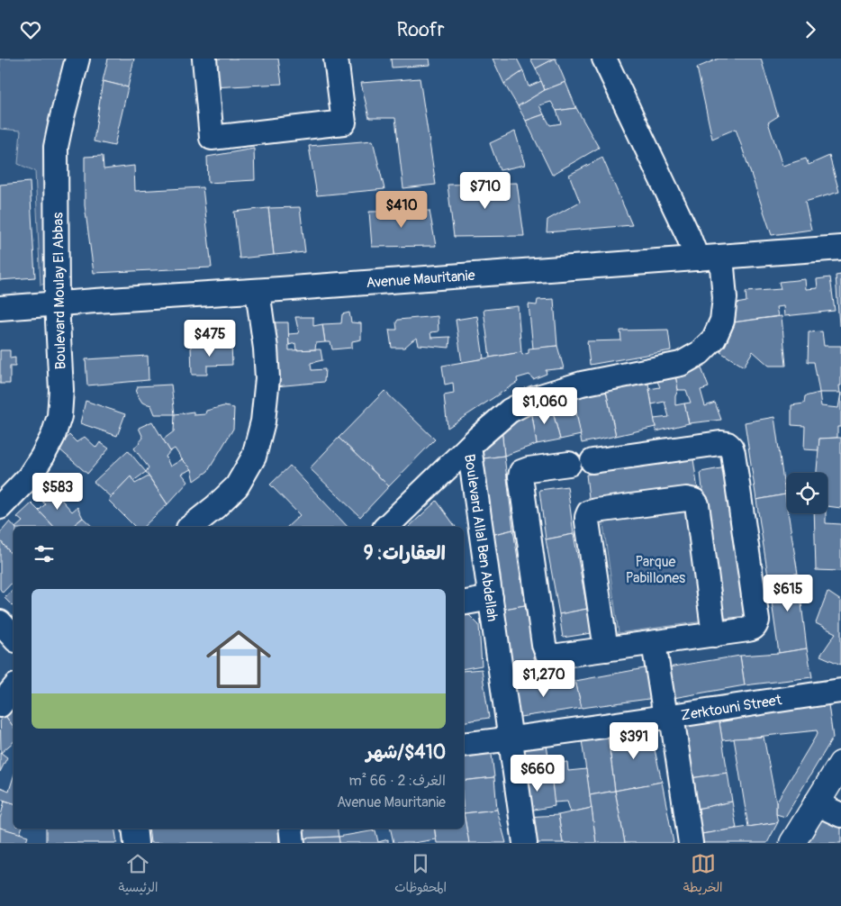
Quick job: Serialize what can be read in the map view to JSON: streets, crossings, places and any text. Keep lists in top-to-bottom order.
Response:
{
  "streets": {
    "street": [
      "Avenue Mauritanie",
      "Boulevard Moulay El Abbas",
      "Boulevard Allal Ben Abdellah",
      "Zerktouni Street"
    ]
  },
  "crossings": [
    ["Avenue Mauritanie", "Boulevard Moulay El Abbas"],
    ["Boulevard Allal Ben Abdellah", "Zerktouni Street"]
  ],
  "parks": ["Parque Pabillones"],
  "page": {
    "header": "Roofr",
    "price": [
      "$710",
      "$410",
      "$475",
      "$1,060",
      "$583",
      "$615",
      "$1,270",
      "$391",
      "$660"
    ],
    "heading": "العقارات: 9",
    "list": [
      {
        "name": "$410/شهر",
        "note": "الغرف: 2 · 66 m² · Avenue Mauritanie"
      }
    ],
    "tabs": ["الخريطة", "المحفوظات", "الرئيسية"]
  }
}
